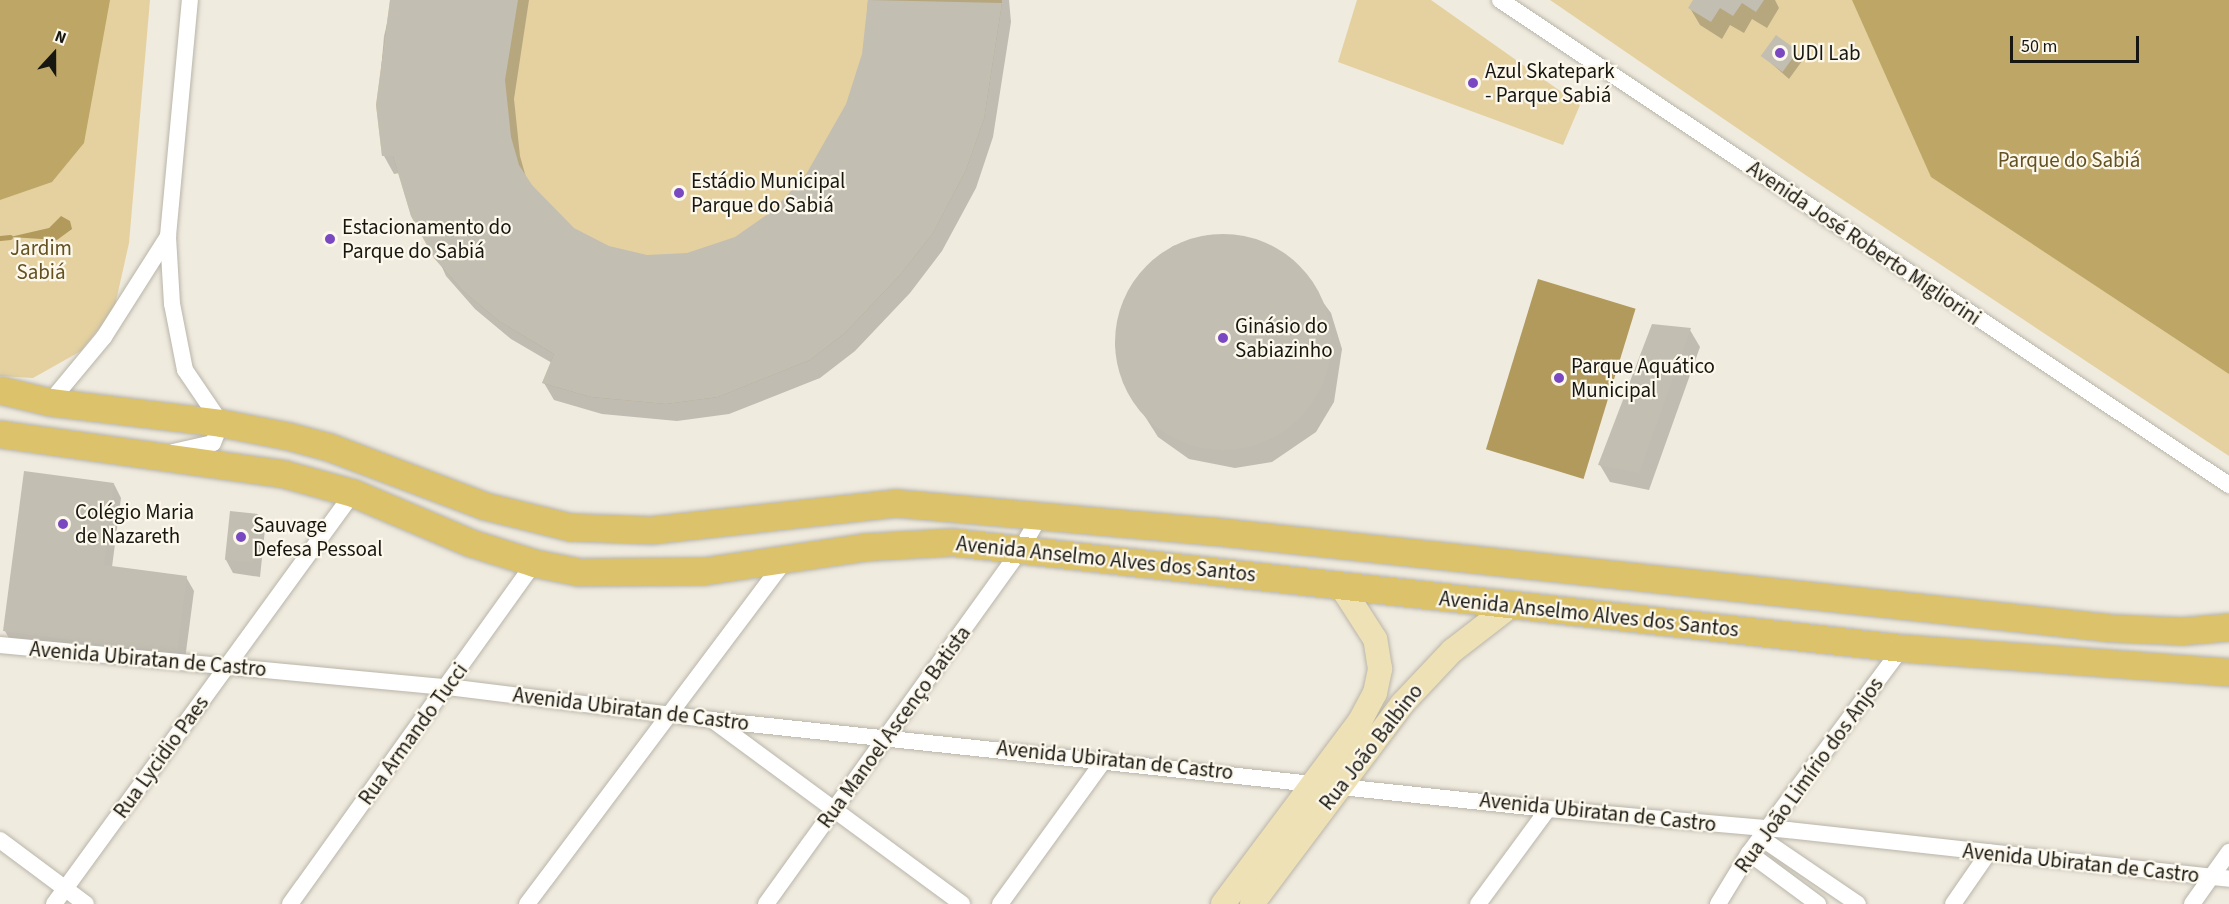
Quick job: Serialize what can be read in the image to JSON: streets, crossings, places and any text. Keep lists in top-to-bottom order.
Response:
{
  "streets": {
    "main road": ["Avenida Anselmo Alves dos Santos", "Rua João Balbino"],
    "street": [
      "Avenida José Roberto Migliorini",
      "Avenida Ubiratan de Castro",
      "Rua Manoel Ascenço Batista",
      "Rua Armando Tucci",
      "Rua Lycidio Paes",
      "Rua João Limírio dos Anjos"
    ]
  },
  "crossings": [
    ["Avenida Anselmo Alves dos Santos", "Rua Manoel Ascenço Batista"],
    ["Avenida Anselmo Alves dos Santos", "Rua Armando Tucci"],
    ["Avenida Anselmo Alves dos Santos", "Rua João Balbino"],
    ["Avenida Anselmo Alves dos Santos", "Rua Lycidio Paes"],
    ["Avenida Anselmo Alves dos Santos", "Rua João Limírio dos Anjos"],
    ["Avenida Ubiratan de Castro", "Rua Manoel Ascenço Batista"],
    ["Avenida Ubiratan de Castro", "Rua Armando Tucci"],
    ["Avenida Ubiratan de Castro", "Rua João Balbino"],
    ["Avenida Ubiratan de Castro", "Rua Lycidio Paes"],
    ["Avenida Ubiratan de Castro", "Rua João Limírio dos Anjos"]
  ],
  "parks": ["Parque do Sabiá", "Jardim Sabiá"],
  "places": [
    "UDI Lab",
    "Azul Skatepark - Parque Sabiá",
    "Estádio Municipal Parque do Sabiá",
    "Estacionamento do Parque do Sabiá",
    "Ginásio do Sabiazinho",
    "Parque Aquático Municipal",
    "Colégio Maria de Nazareth",
    "Sauvage Defesa Pessoal"
  ],
  "scale_bar": "50 m",
  "north": "top"
}
